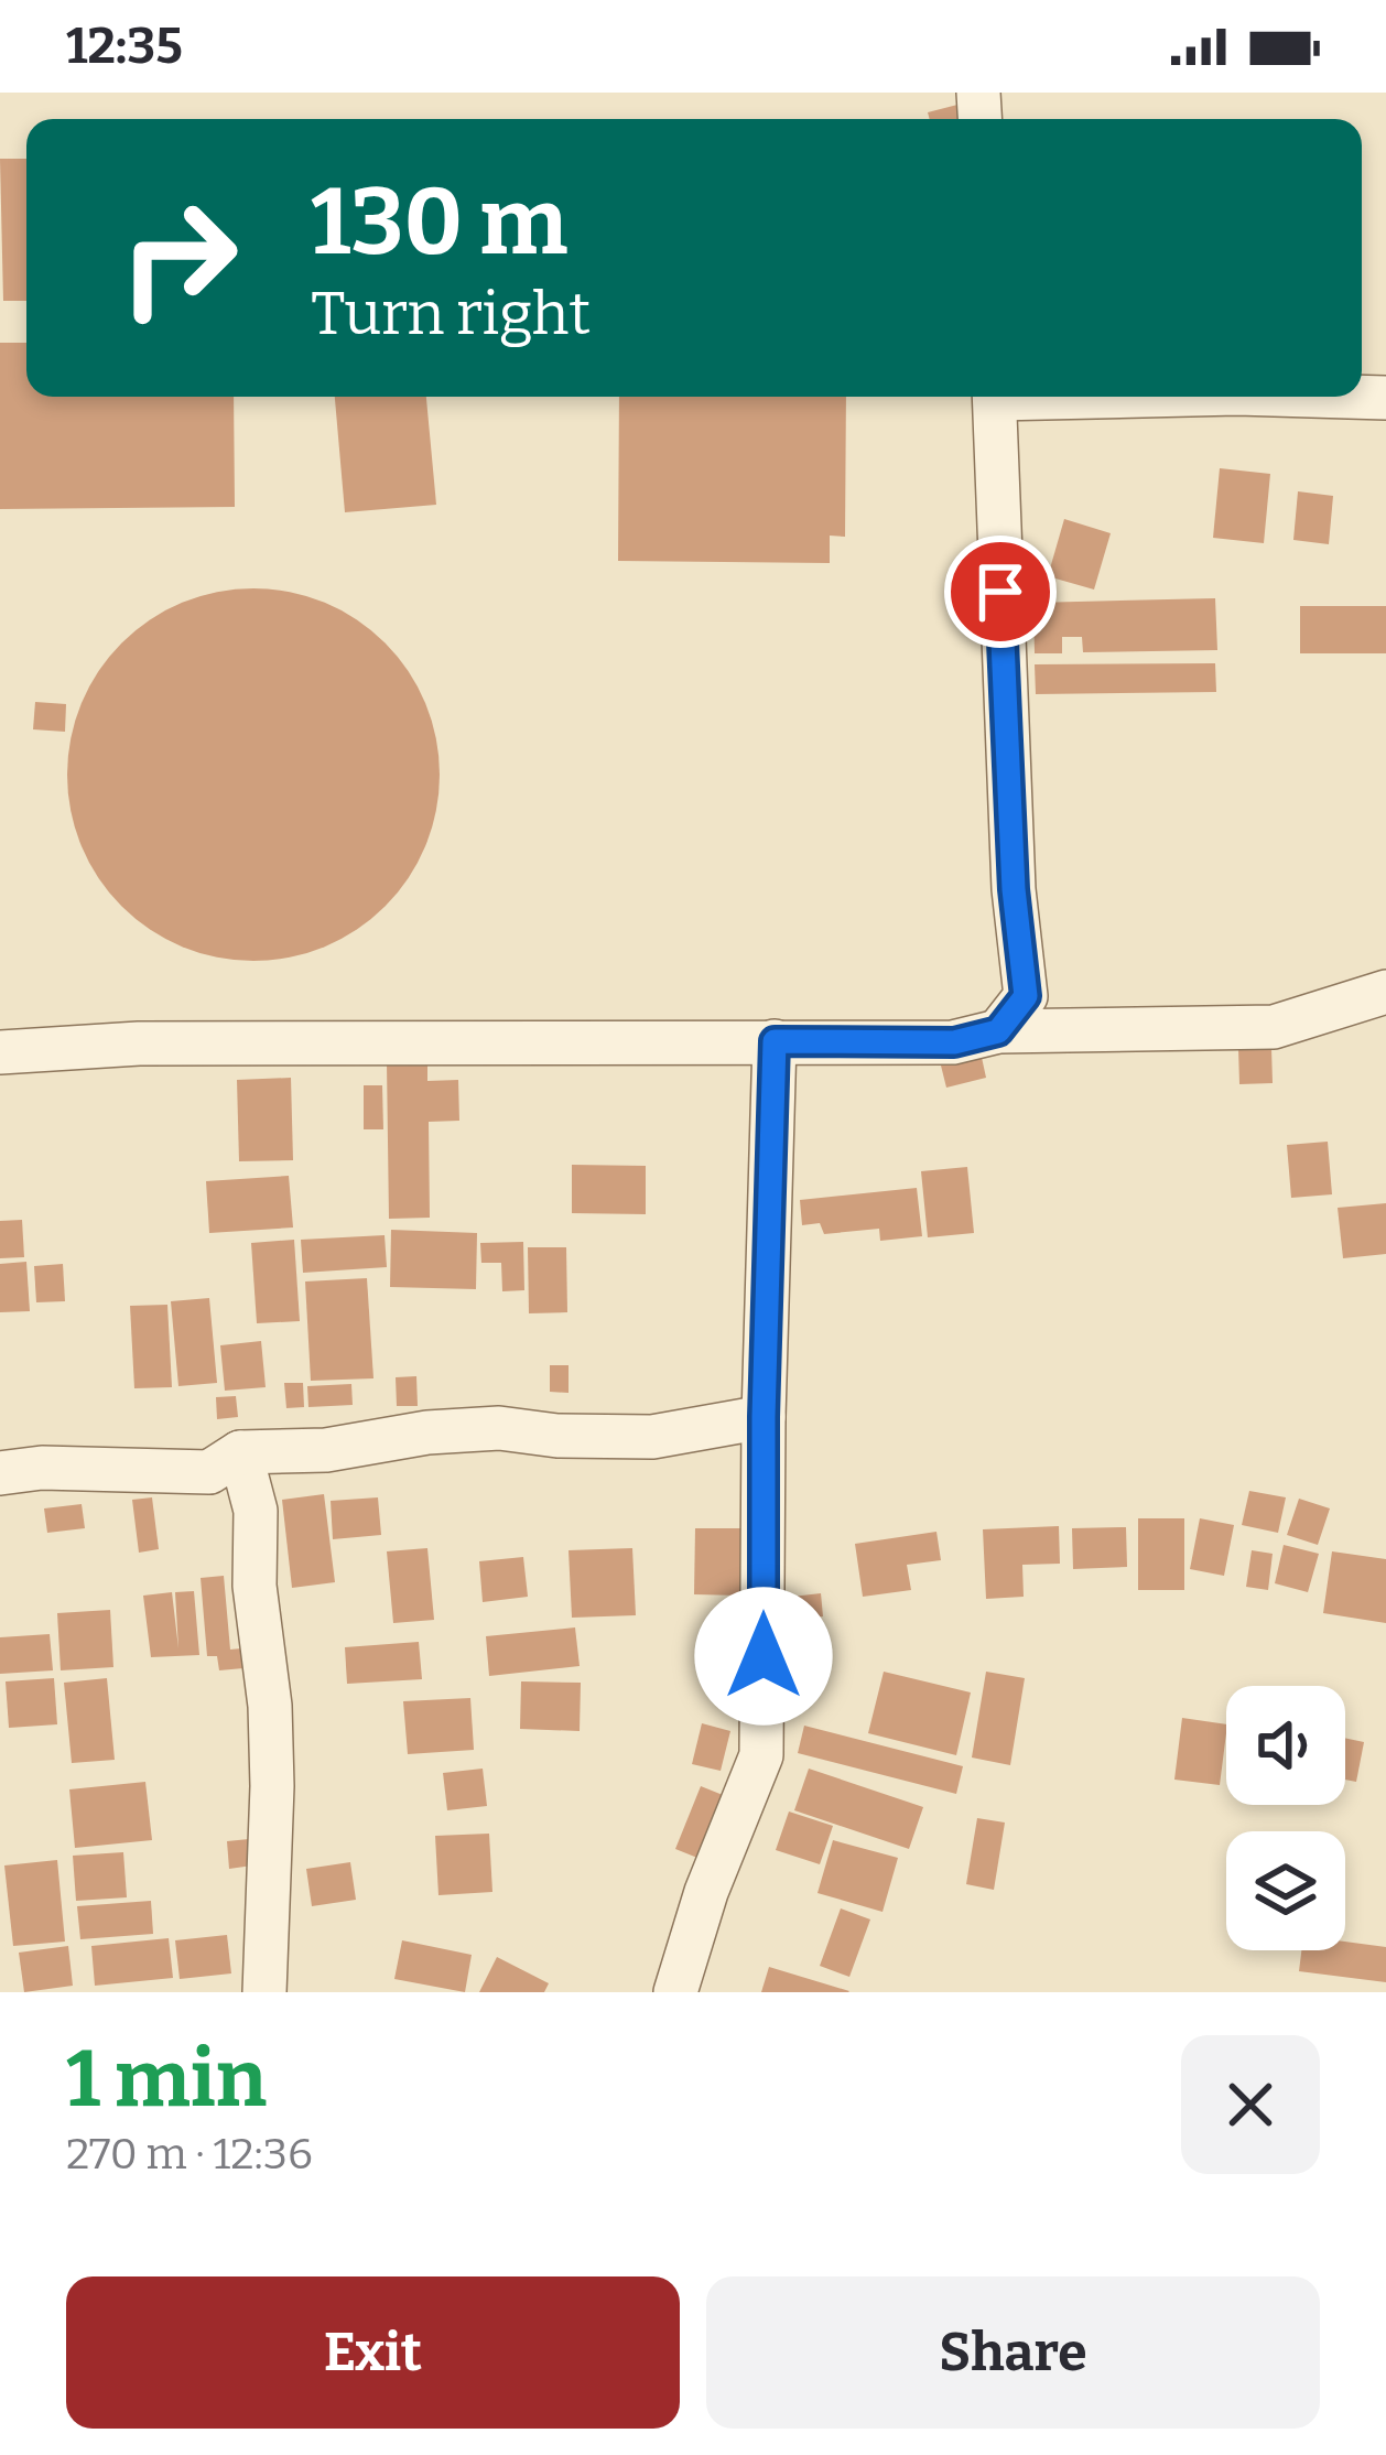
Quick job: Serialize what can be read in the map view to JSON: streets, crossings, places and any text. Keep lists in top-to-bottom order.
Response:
{
  "page": {
    "status": "12:35",
    "turn": ["130 m", "Turn right"],
    "heading": ["1 min", "270 m · 12:36"],
    "buttons": ["Exit", "Share"]
  }
}
